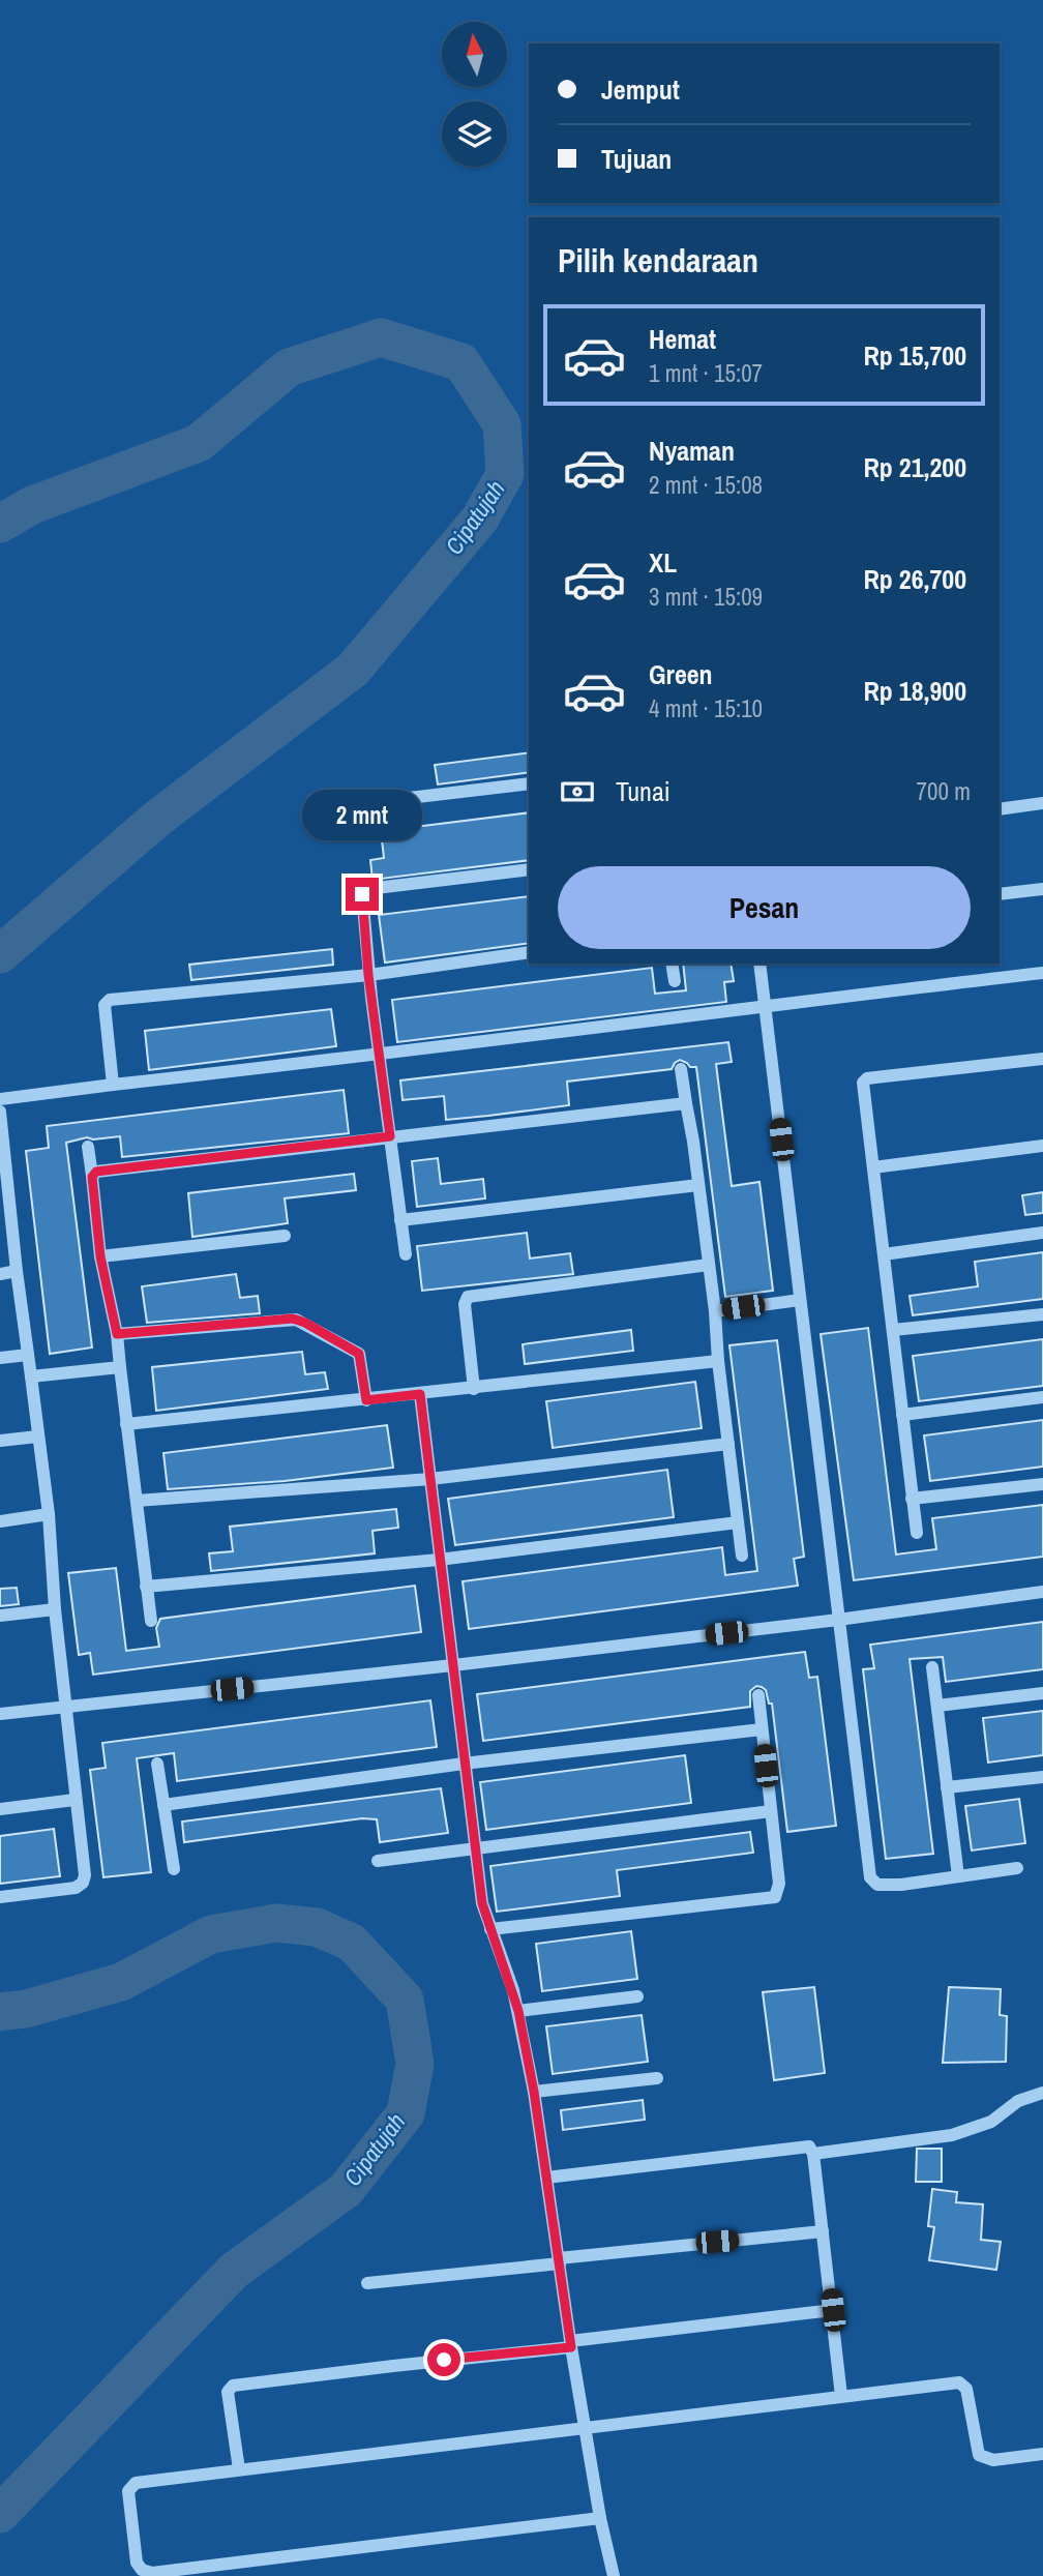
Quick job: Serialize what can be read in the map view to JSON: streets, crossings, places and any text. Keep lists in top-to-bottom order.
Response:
{
  "water": ["Cipatujah"],
  "north": "top",
  "page": {
    "banner": ["Jemput", "Tujuan"],
    "heading": "Pilih kendaraan",
    "list": [
      {
        "name": "Hemat",
        "note": "1 mnt · 15:07",
        "value": "Rp 15,700"
      },
      {
        "name": "Nyaman",
        "note": "2 mnt · 15:08",
        "value": "Rp 21,200"
      },
      {
        "name": "XL",
        "note": "3 mnt · 15:09",
        "value": "Rp 26,700"
      },
      {
        "name": "Green",
        "note": "4 mnt · 15:10",
        "value": "Rp 18,900"
      }
    ],
    "pay": ["Tunai", "700 m"],
    "bubble": "2 mnt",
    "buttons": "Pesan"
  }
}
